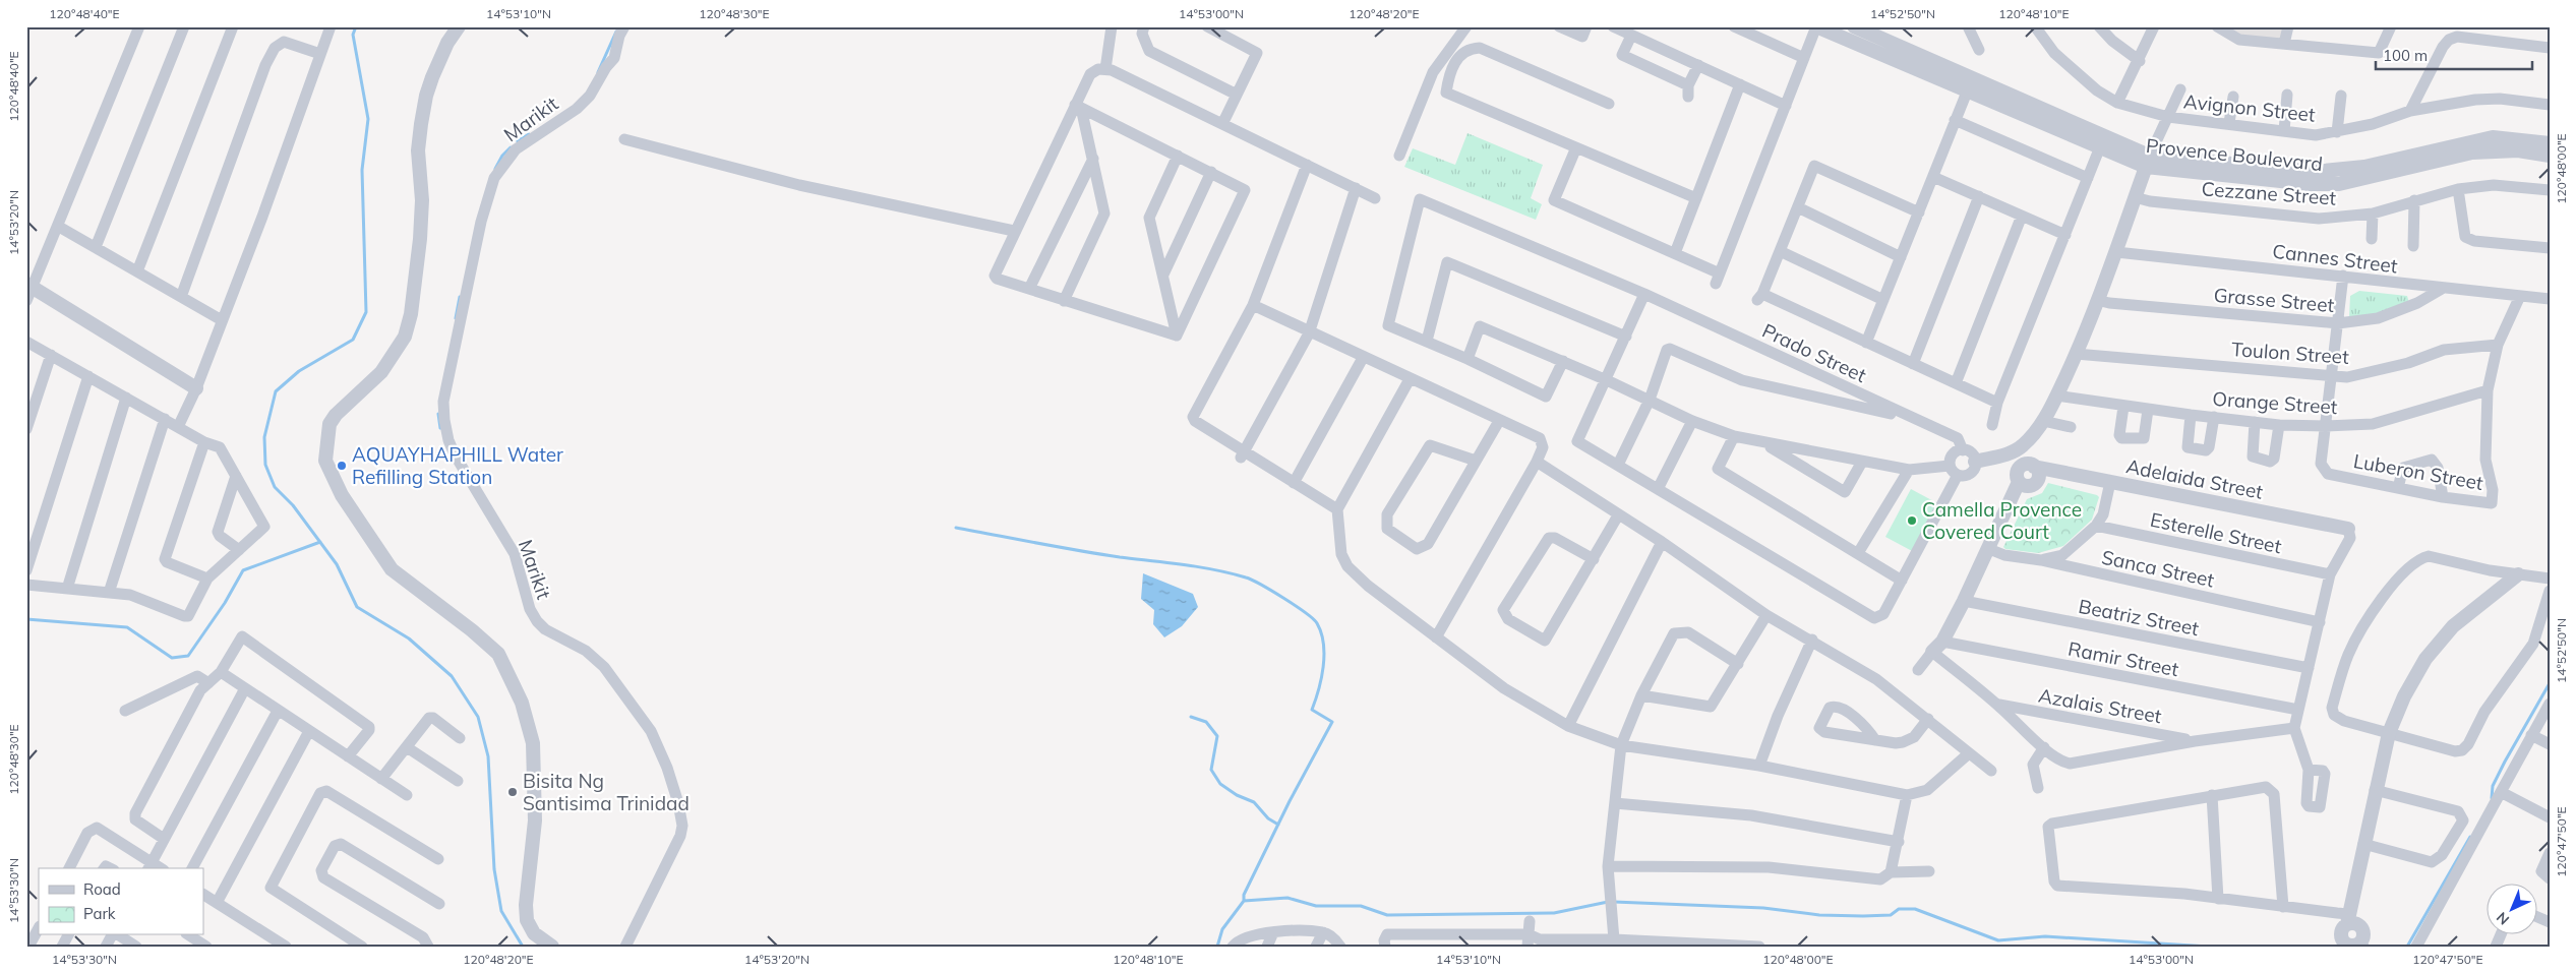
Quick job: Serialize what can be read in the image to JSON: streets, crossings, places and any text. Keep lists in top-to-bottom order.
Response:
{
  "streets": {
    "street": [
      "Avignon Street",
      "Marikit",
      "Provence Boulevard",
      "Cezzane Street",
      "Cannes Street",
      "Grasse Street",
      "Prado Street",
      "Toulon Street",
      "Orange Street",
      "Luberon Street",
      "Adelaida Street",
      "Esterelle Street",
      "Sanca Street",
      "Beatriz Street",
      "Ramir Street",
      "Azalais Street"
    ]
  },
  "crossings": [
    ["Cannes Street", "Grasse Street"],
    ["Cannes Street", "Luberon Street"],
    ["Grasse Street", "Luberon Street"],
    ["Toulon Street", "Luberon Street"],
    ["Orange Street", "Luberon Street"]
  ],
  "places": ["AQUAYHAPHILL Water Refilling Station", "Camella Provence Covered Court", "Bisita Ng Santisima Trinidad"],
  "legend": ["Road", "Park"],
  "scale_bar": "100 m",
  "north": "bottom left",
  "coordinates": [
    "120°48'40\"E",
    "14°53'10\"N",
    "120°48'30\"E",
    "14°53'00\"N",
    "120°48'20\"E",
    "14°52'50\"N",
    "120°48'10\"E",
    "120°48'00\"E",
    "14°53'20\"N",
    "120°47'50\"E",
    "14°53'30\"N"
  ]
}
